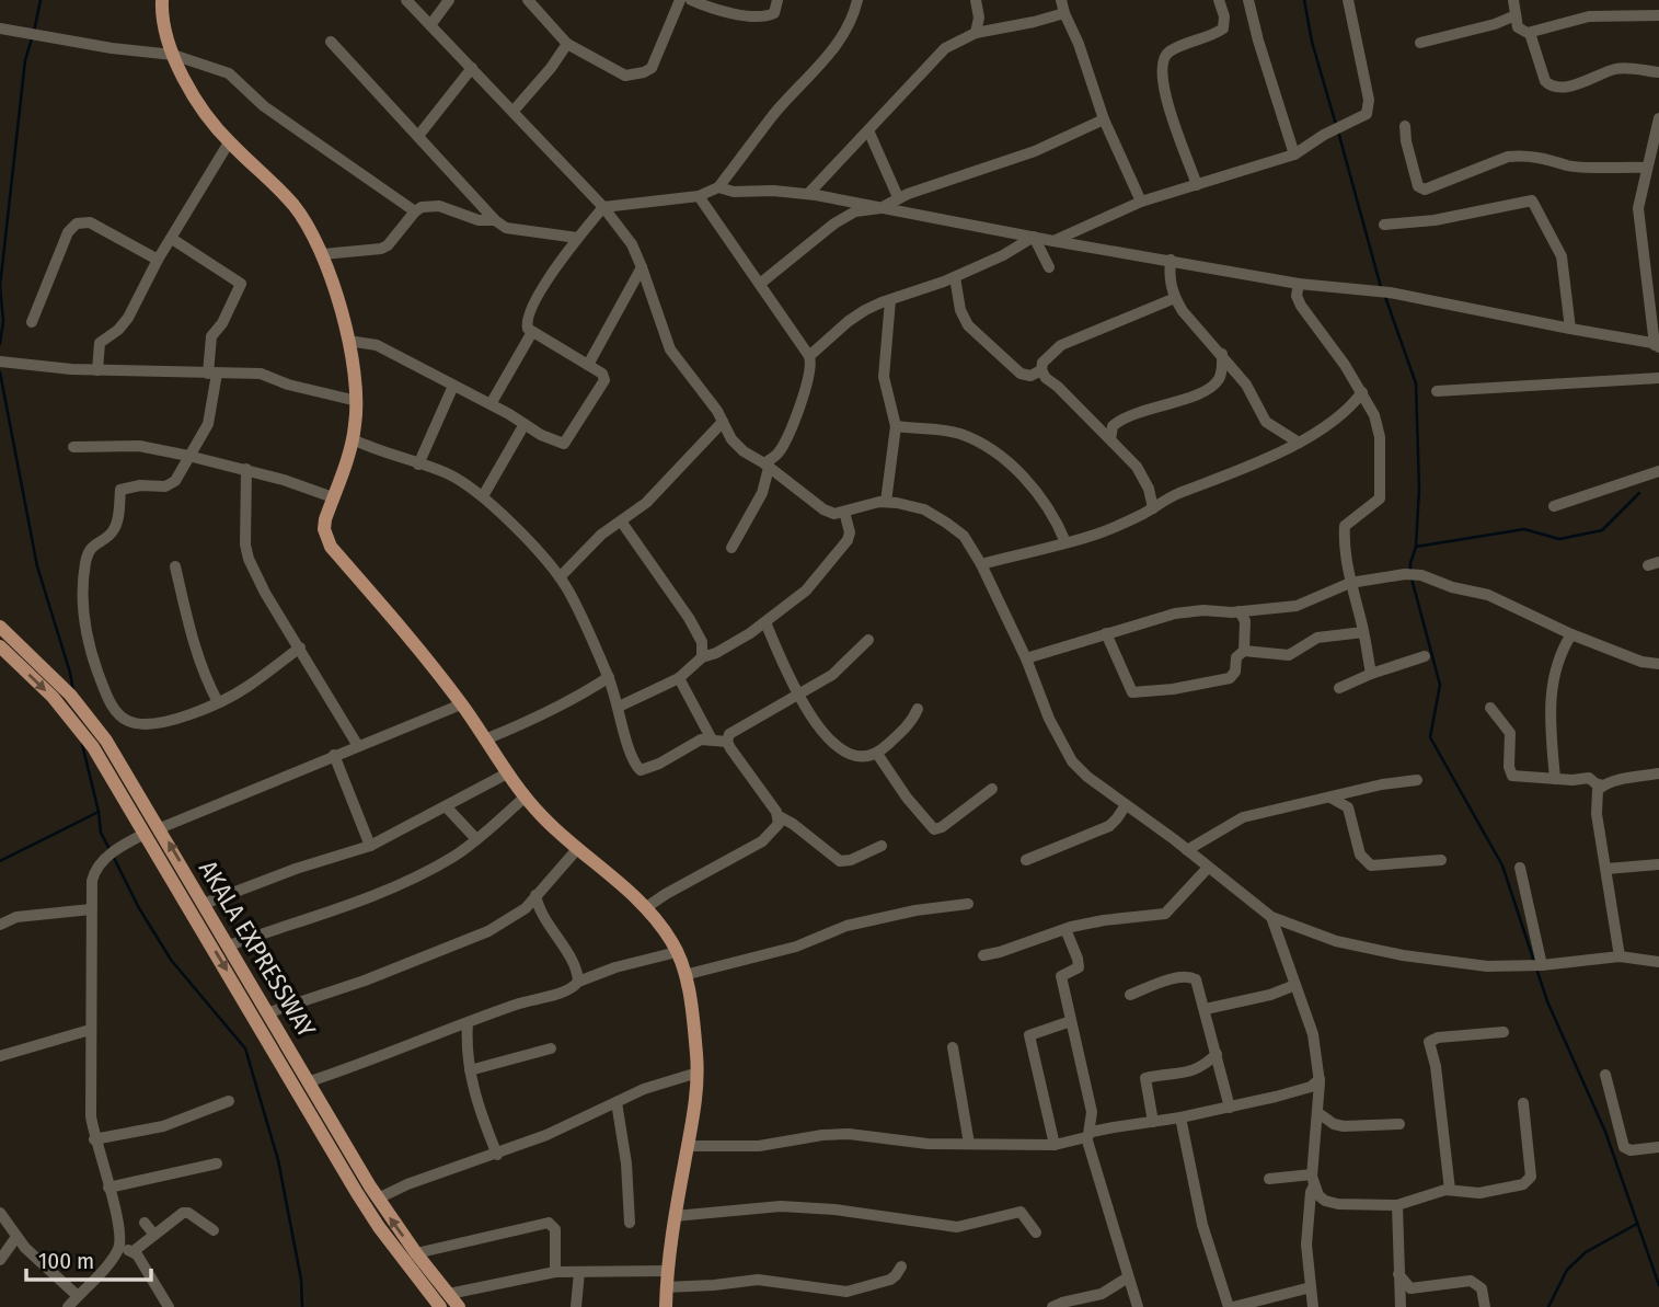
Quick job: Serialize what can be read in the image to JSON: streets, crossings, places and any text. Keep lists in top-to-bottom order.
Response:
{
  "streets": {
    "main road": ["AKALA EXPRESSWAY"]
  },
  "scale_bar": "100 m"
}
